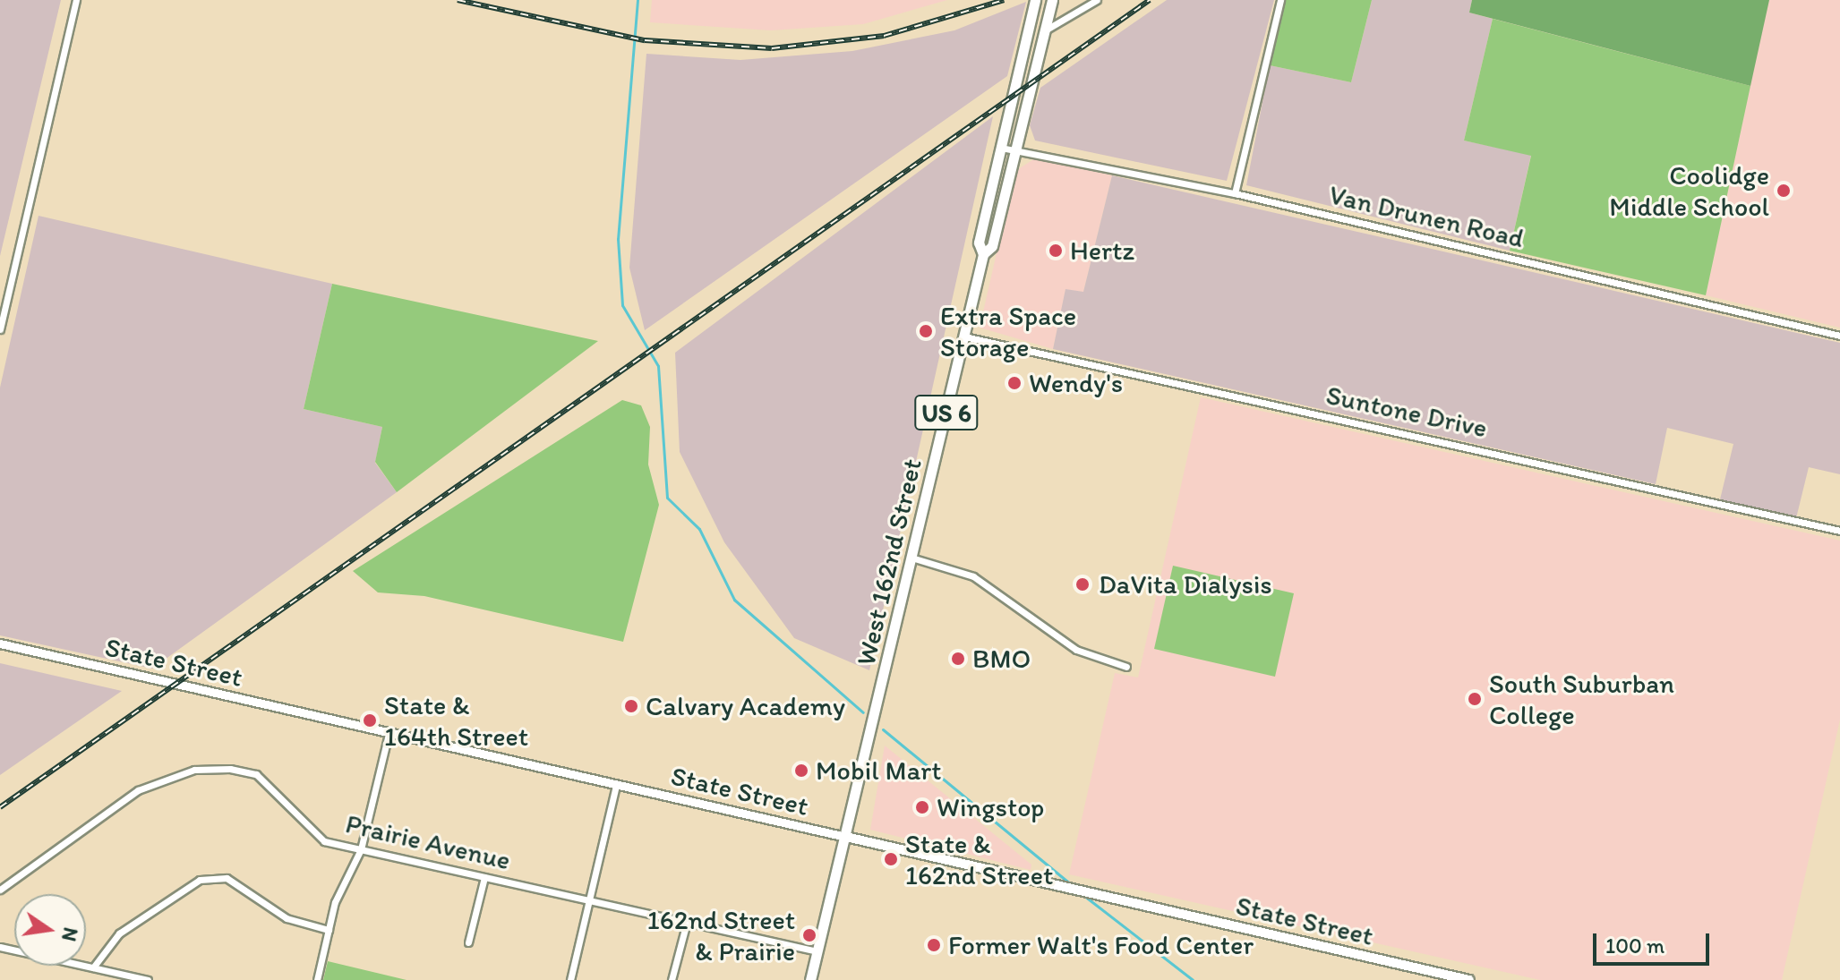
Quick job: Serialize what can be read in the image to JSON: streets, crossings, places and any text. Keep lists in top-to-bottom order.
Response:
{
  "streets": {
    "main road": ["US 6", "West 162nd Street", "State Street"],
    "street": ["Van Drunen Road", "Suntone Drive", "Prairie Avenue"]
  },
  "crossings": [
    ["Van Drunen Road", "West 162nd Street"],
    ["Suntone Drive", "West 162nd Street"],
    ["US 6", "West 162nd Street"],
    ["US 6", "State Street"],
    ["US 6", "Prairie Avenue"],
    ["West 162nd Street", "State Street"]
  ],
  "places": [
    "Coolidge Middle School",
    "Hertz",
    "Extra Space Storage",
    "Wendy's",
    "DaVita Dialysis",
    "BMO",
    "South Suburban College",
    "Calvary Academy",
    "State & 164th Street",
    "Mobil Mart",
    "Wingstop",
    "State & 162nd Street",
    "162nd Street & Prairie",
    "Former Walt's Food Center"
  ],
  "scale_bar": "100 m",
  "north": "right"
}
